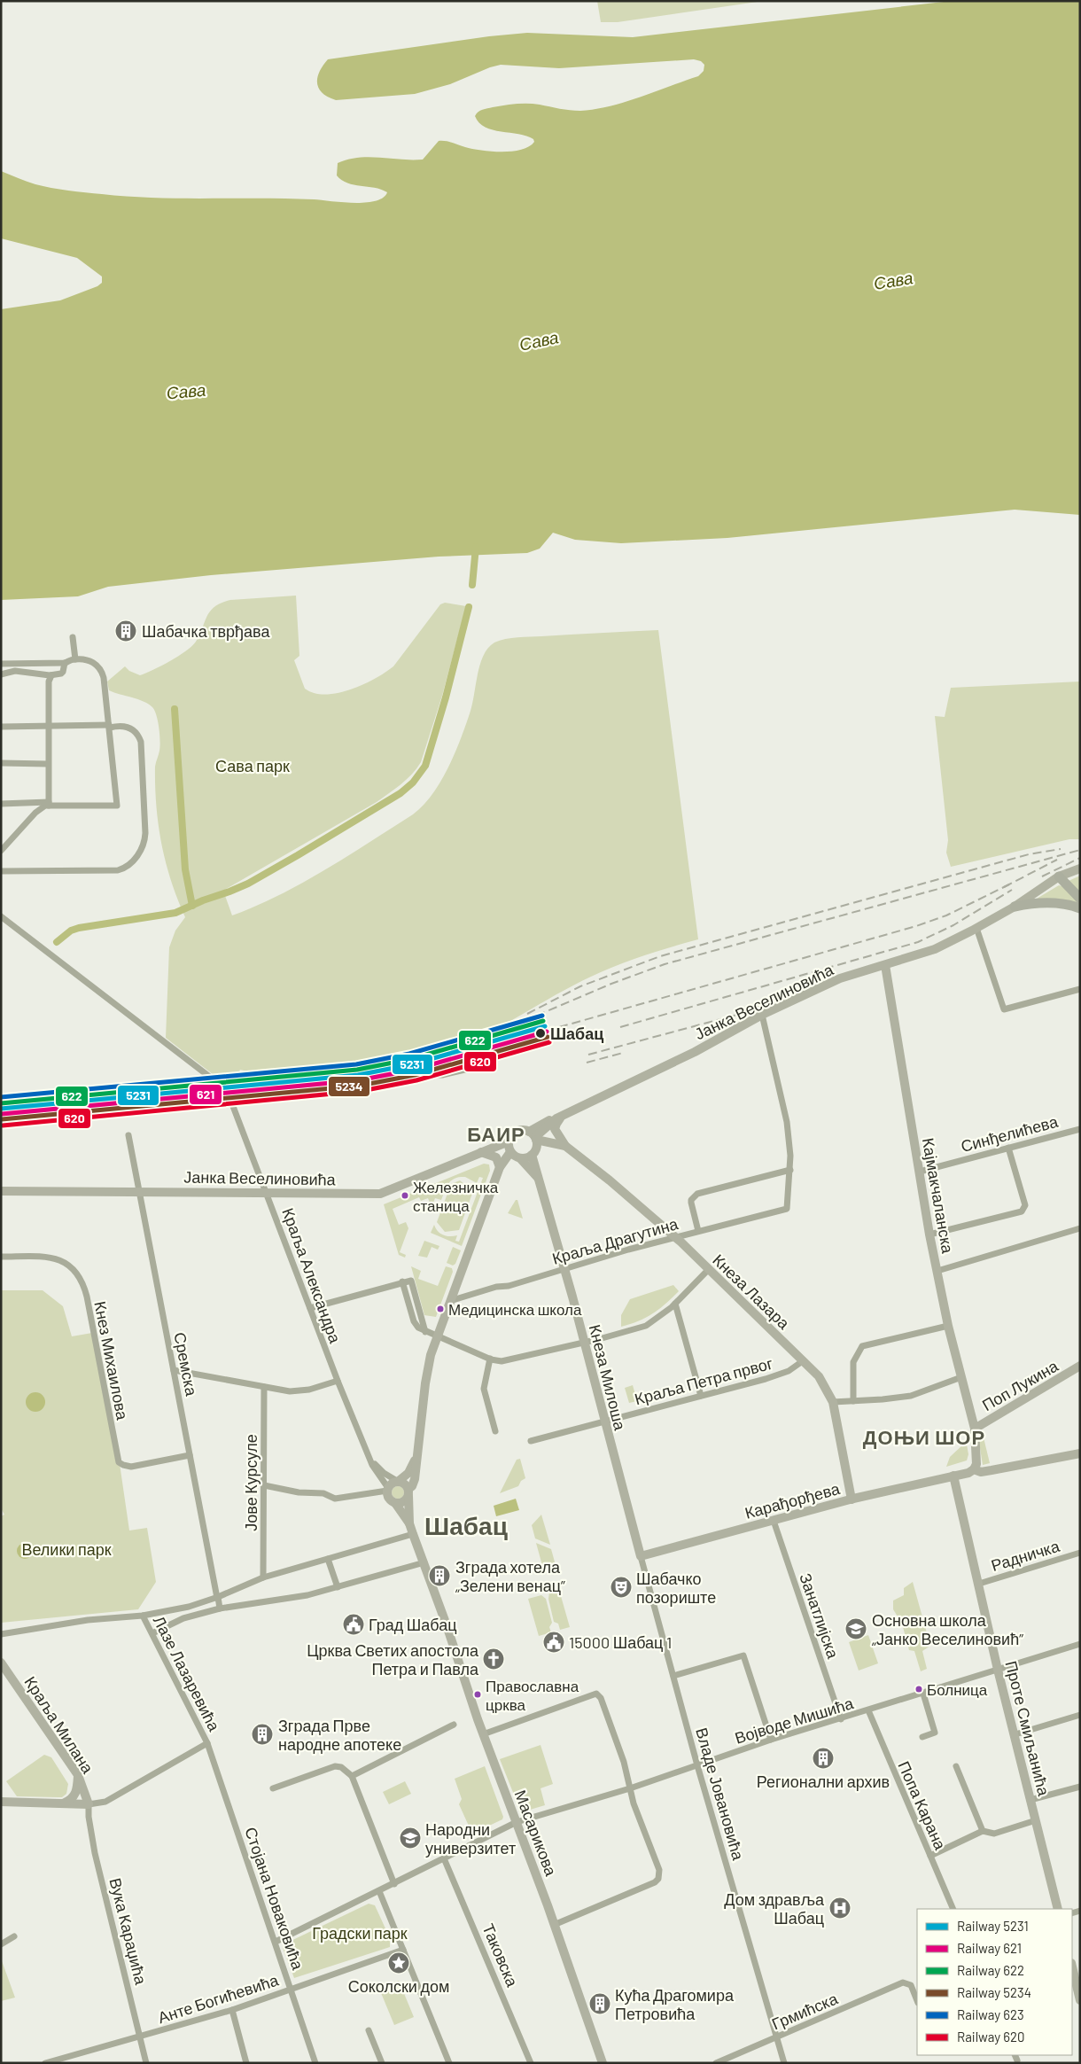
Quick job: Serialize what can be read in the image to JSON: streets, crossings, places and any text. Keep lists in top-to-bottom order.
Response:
{
  "streets": {
    "main road": [
      "Јанка Веселиновића",
      "Кајмакчаланска",
      "Кнеза Лазара",
      "Кнеза Милоша",
      "Поп Лукина",
      "Карађорђева",
      "Краља Милана",
      "Проте Смиљанића",
      "Масарикова"
    ],
    "street": [
      "Синђелићева",
      "Краља Драгутина",
      "Краља Александра",
      "Кнез Михаилова",
      "Сремска",
      "Краља Петра првог",
      "Јове Курсуле",
      "Радничка",
      "Занатлијска",
      "Лазе Лазаревића",
      "Војводе Мишића",
      "Владе Јовановића",
      "Попа Карана",
      "Стојана Новаковића",
      "Вука Караџића",
      "Таковска",
      "Анте Богићевића",
      "Грмићска"
    ]
  },
  "crossings": [
    ["Јанка Веселиновића", "Кајмакчаланска"],
    ["Јанка Веселиновића", "Краља Александра"],
    ["Јанка Веселиновића", "Кнеза Лазара"],
    ["Јанка Веселиновића", "Сремска"],
    ["Јанка Веселиновића", "Кнеза Милоша"],
    ["Синђелићева", "Кајмакчаланска"],
    ["Кајмакчаланска", "Поп Лукина"],
    ["Кајмакчаланска", "Карађорђева"],
    ["Краља Драгутина", "Кнеза Лазара"],
    ["Краља Драгутина", "Кнеза Милоша"],
    ["Кнеза Лазара", "Кнеза Милоша"],
    ["Кнеза Лазара", "Краља Петра првог"],
    ["Кнеза Лазара", "Карађорђева"],
    ["Кнез Михаилова", "Сремска"],
    ["Кнеза Милоша", "Краља Петра првог"],
    ["Кнеза Милоша", "Карађорђева"],
    ["Кнеза Милоша", "Владе Јовановића"],
    ["Карађорђева", "Занатлијска"],
    ["Карађорђева", "Проте Смиљанића"],
    ["Карађорђева", "Владе Јовановића"],
    ["Радничка", "Проте Смиљанића"],
    ["Занатлијска", "Војводе Мишића"],
    ["Лазе Лазаревића", "Стојана Новаковића"],
    ["Војводе Мишића", "Проте Смиљанића"],
    ["Војводе Мишића", "Владе Јовановића"],
    ["Војводе Мишића", "Попа Карана"],
    ["Војводе Мишића", "Масарикова"],
    ["Војводе Мишића", "Стојана Новаковића"],
    ["Војводе Мишића", "Таковска"],
    ["Краља Милана", "Вука Караџића"],
    ["Владе Јовановића", "Грмићска"],
    ["Стојана Новаковића", "Анте Богићевића"],
    ["Вука Караџића", "Анте Богићевића"]
  ],
  "districts": ["БАИР", "ДОЊИ ШОР", "Шабац"],
  "water": ["Сава"],
  "parks": ["Сава парк", "Велики парк", "Градски парк"],
  "places": {
    "building": [
      "Шабачка тврђава",
      "Зграда хотела „Зелени венац”",
      "Зграда Прве народне апотеке",
      "Регионални архив",
      "Кућа Драгомира Петровића"
    ],
    "other": [
      "Шабац",
      "Железничка станица",
      "Медицинска школа",
      "Болница",
      "Православна црква"
    ],
    "theatre": ["Шабачко позориште"],
    "public building": ["Град Шабац", "15000 Шабац 1"],
    "school or university": ["Основна школа „Јанко Веселиновић”", "Народни универзитет"],
    "church": ["Црква Светих апостола Петра и Павла"],
    "hospital": ["Дом здравља Шабац"],
    "place": ["Соколски дом"]
  },
  "lines": [
    "rail line 623",
    "rail line 622",
    "rail line 5231",
    "rail line 621",
    "rail line 5234",
    "rail line 620"
  ],
  "legend": [
    "Railway 5231",
    "Railway 621",
    "Railway 622",
    "Railway 5234",
    "Railway 623",
    "Railway 620"
  ]
}
